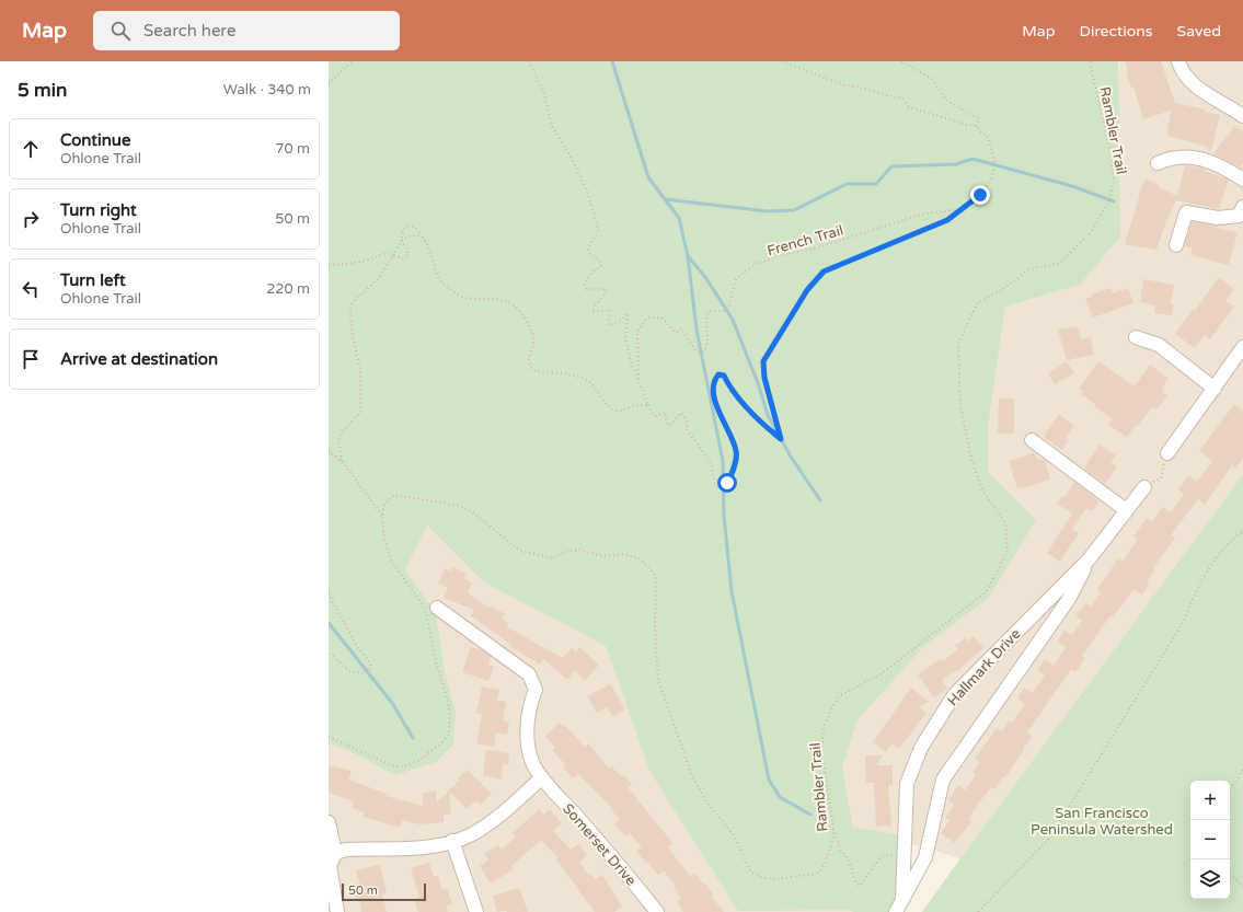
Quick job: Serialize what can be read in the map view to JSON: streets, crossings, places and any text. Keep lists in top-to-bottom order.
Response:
{
  "streets": {
    "street": ["Hallmark Drive", "Somerset Drive"],
    "path": ["Rambler Trail", "French Trail"]
  },
  "parks": ["San Francisco Peninsula Watershed"],
  "scale_bar": "50 m",
  "page": {
    "header": "Map",
    "search": "Search here",
    "nav": ["Map", "Directions", "Saved"],
    "heading": ["5 min", "Walk · 340 m"],
    "list": [
      ["Continue", "Ohlone Trail", "70 m"],
      ["Turn right", "Ohlone Trail", "50 m"],
      ["Turn left", "Ohlone Trail", "220 m"],
      "Arrive at destination"
    ],
    "map_buttons": ["+", "−"],
    "scale": "50 m"
  }
}
